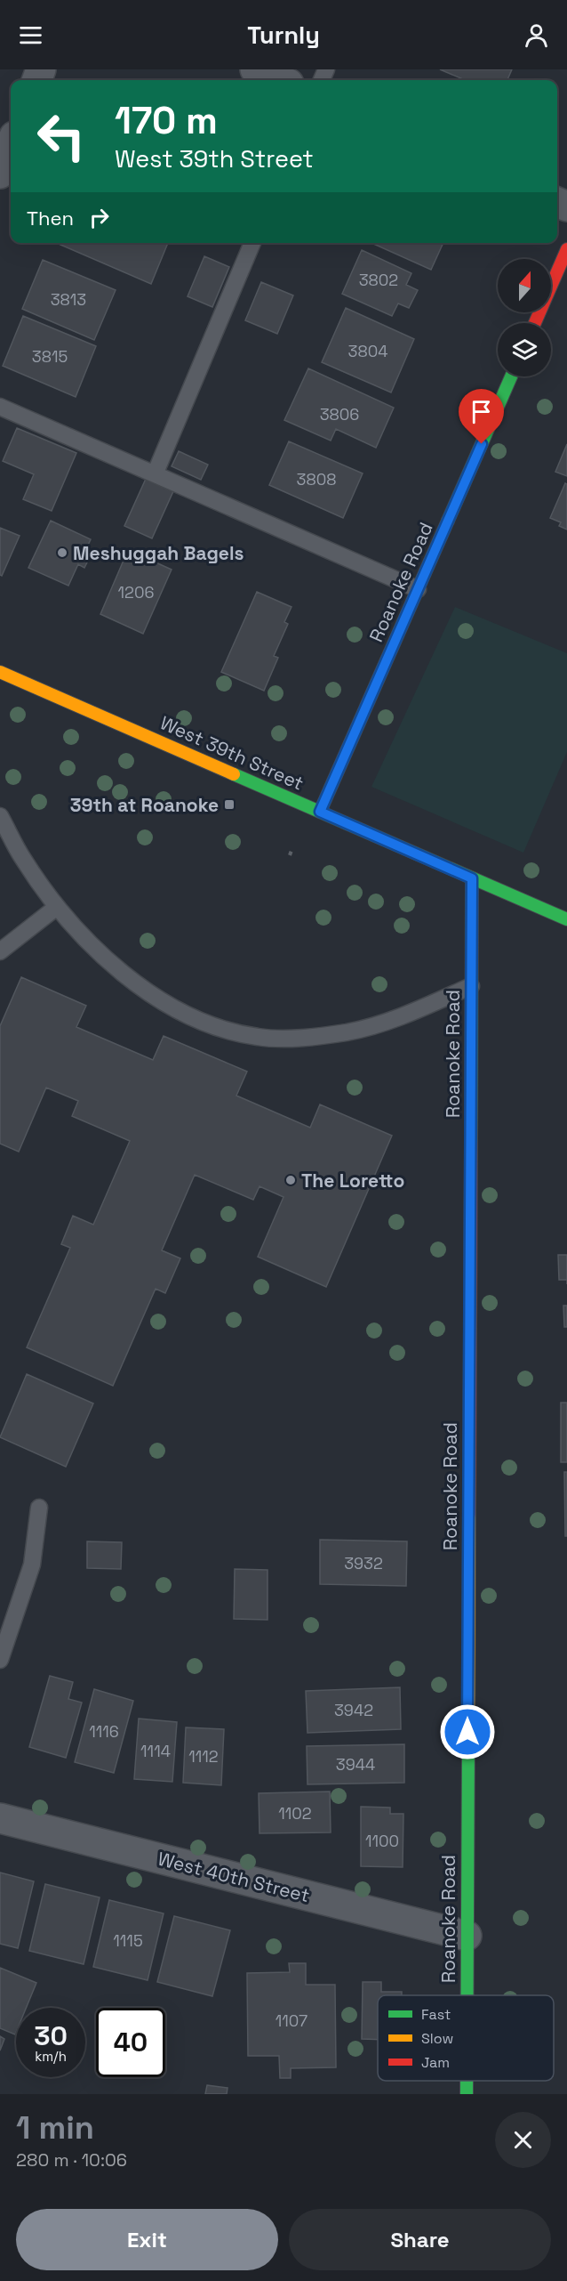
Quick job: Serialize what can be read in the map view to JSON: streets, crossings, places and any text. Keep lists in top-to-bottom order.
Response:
{
  "streets": {
    "street": ["Roanoke Road", "West 39th Street", "West 40th Street"]
  },
  "crossings": [
    ["Roanoke Road", "West 39th Street"],
    ["Roanoke Road", "West 40th Street"]
  ],
  "places": {
    "other": ["Meshuggah Bagels", "The Loretto"],
    "transit": ["39th at Roanoke"]
  },
  "house_numbers": [
    "3802",
    "3813",
    "3804",
    "3815",
    "3806",
    "3808",
    "1206",
    "3932",
    "3942",
    "1116",
    "1114",
    "1112",
    "3944",
    "1102",
    "1100",
    "1115",
    "1107"
  ],
  "legend": ["Fast", "Slow", "Jam"],
  "north": "top",
  "page": {
    "header": "Turnly",
    "turn": ["170 m", "West 39th Street"],
    "then": "Then",
    "speed": "30 km/h",
    "limit": "40",
    "heading": ["1 min", "280 m · 10:06"],
    "buttons": ["Exit", "Share"]
  }
}
